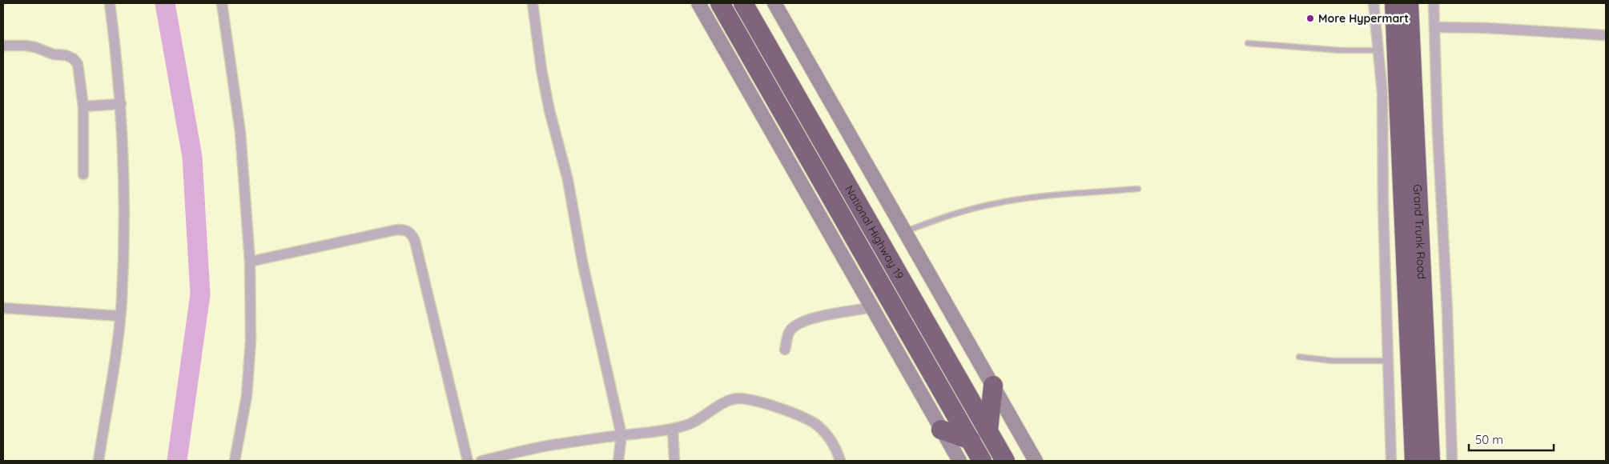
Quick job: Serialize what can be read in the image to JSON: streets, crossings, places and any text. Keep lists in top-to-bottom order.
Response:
{
  "streets": {
    "highway": ["National Highway 19", "Grand Trunk Road"]
  },
  "places": ["More Hypermart"],
  "scale_bar": "50 m"
}
